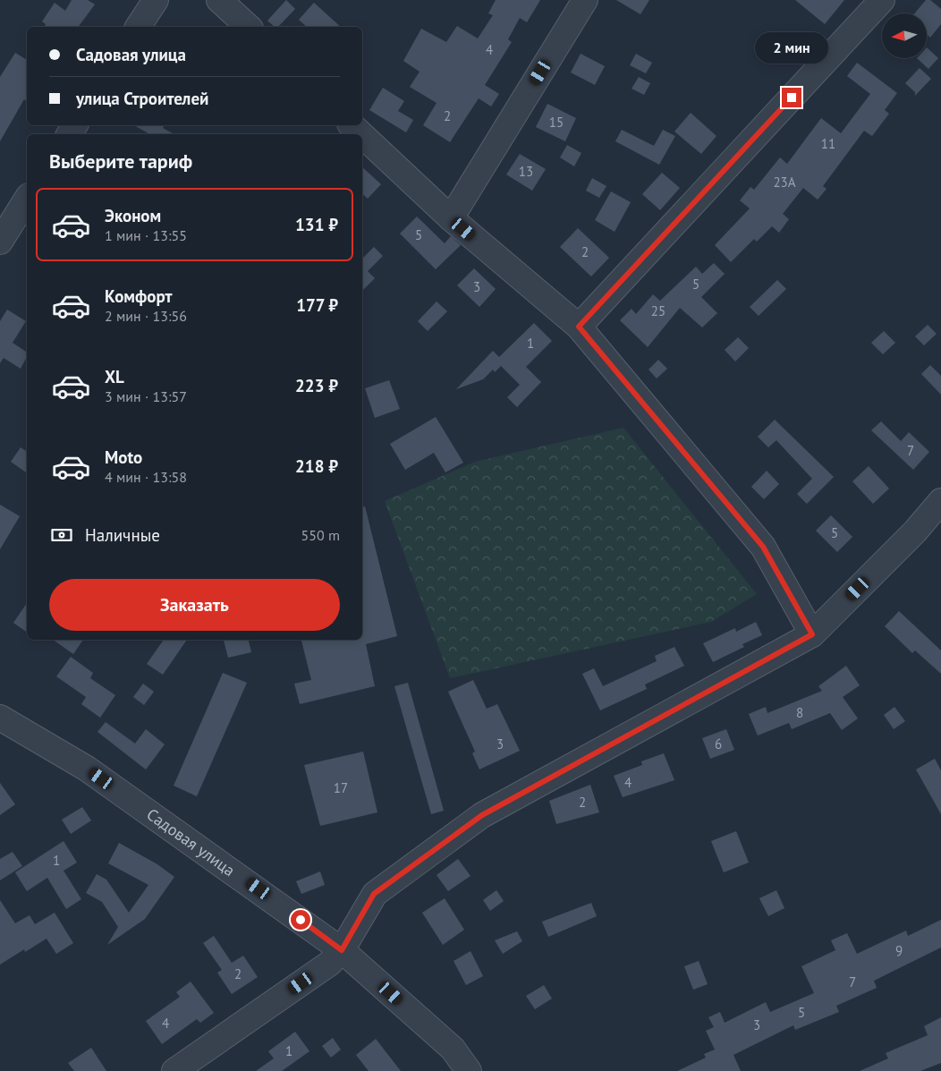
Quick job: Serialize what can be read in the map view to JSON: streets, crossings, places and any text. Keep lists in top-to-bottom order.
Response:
{
  "streets": {
    "street": ["Садовая улица"]
  },
  "house_numbers": [
    "4",
    "2",
    "15",
    "11",
    "13",
    "23А",
    "5",
    "2",
    "5",
    "3",
    "25",
    "1",
    "7",
    "5",
    "8",
    "3",
    "6",
    "4",
    "17",
    "2",
    "1",
    "9",
    "2",
    "7",
    "5",
    "4",
    "3",
    "1"
  ],
  "north": "left",
  "page": {
    "banner": ["Садовая улица", "улица Строителей"],
    "bubble": "2 мин",
    "heading": "Выберите тариф",
    "list": [
      {
        "name": "Эконом",
        "note": "1 мин · 13:55",
        "value": "131 ₽"
      },
      {
        "name": "Комфорт",
        "note": "2 мин · 13:56",
        "value": "177 ₽"
      },
      {
        "name": "XL",
        "note": "3 мин · 13:57",
        "value": "223 ₽"
      },
      {
        "name": "Moto",
        "note": "4 мин · 13:58",
        "value": "218 ₽"
      }
    ],
    "pay": ["Наличные", "550 m"],
    "buttons": "Заказать"
  }
}
